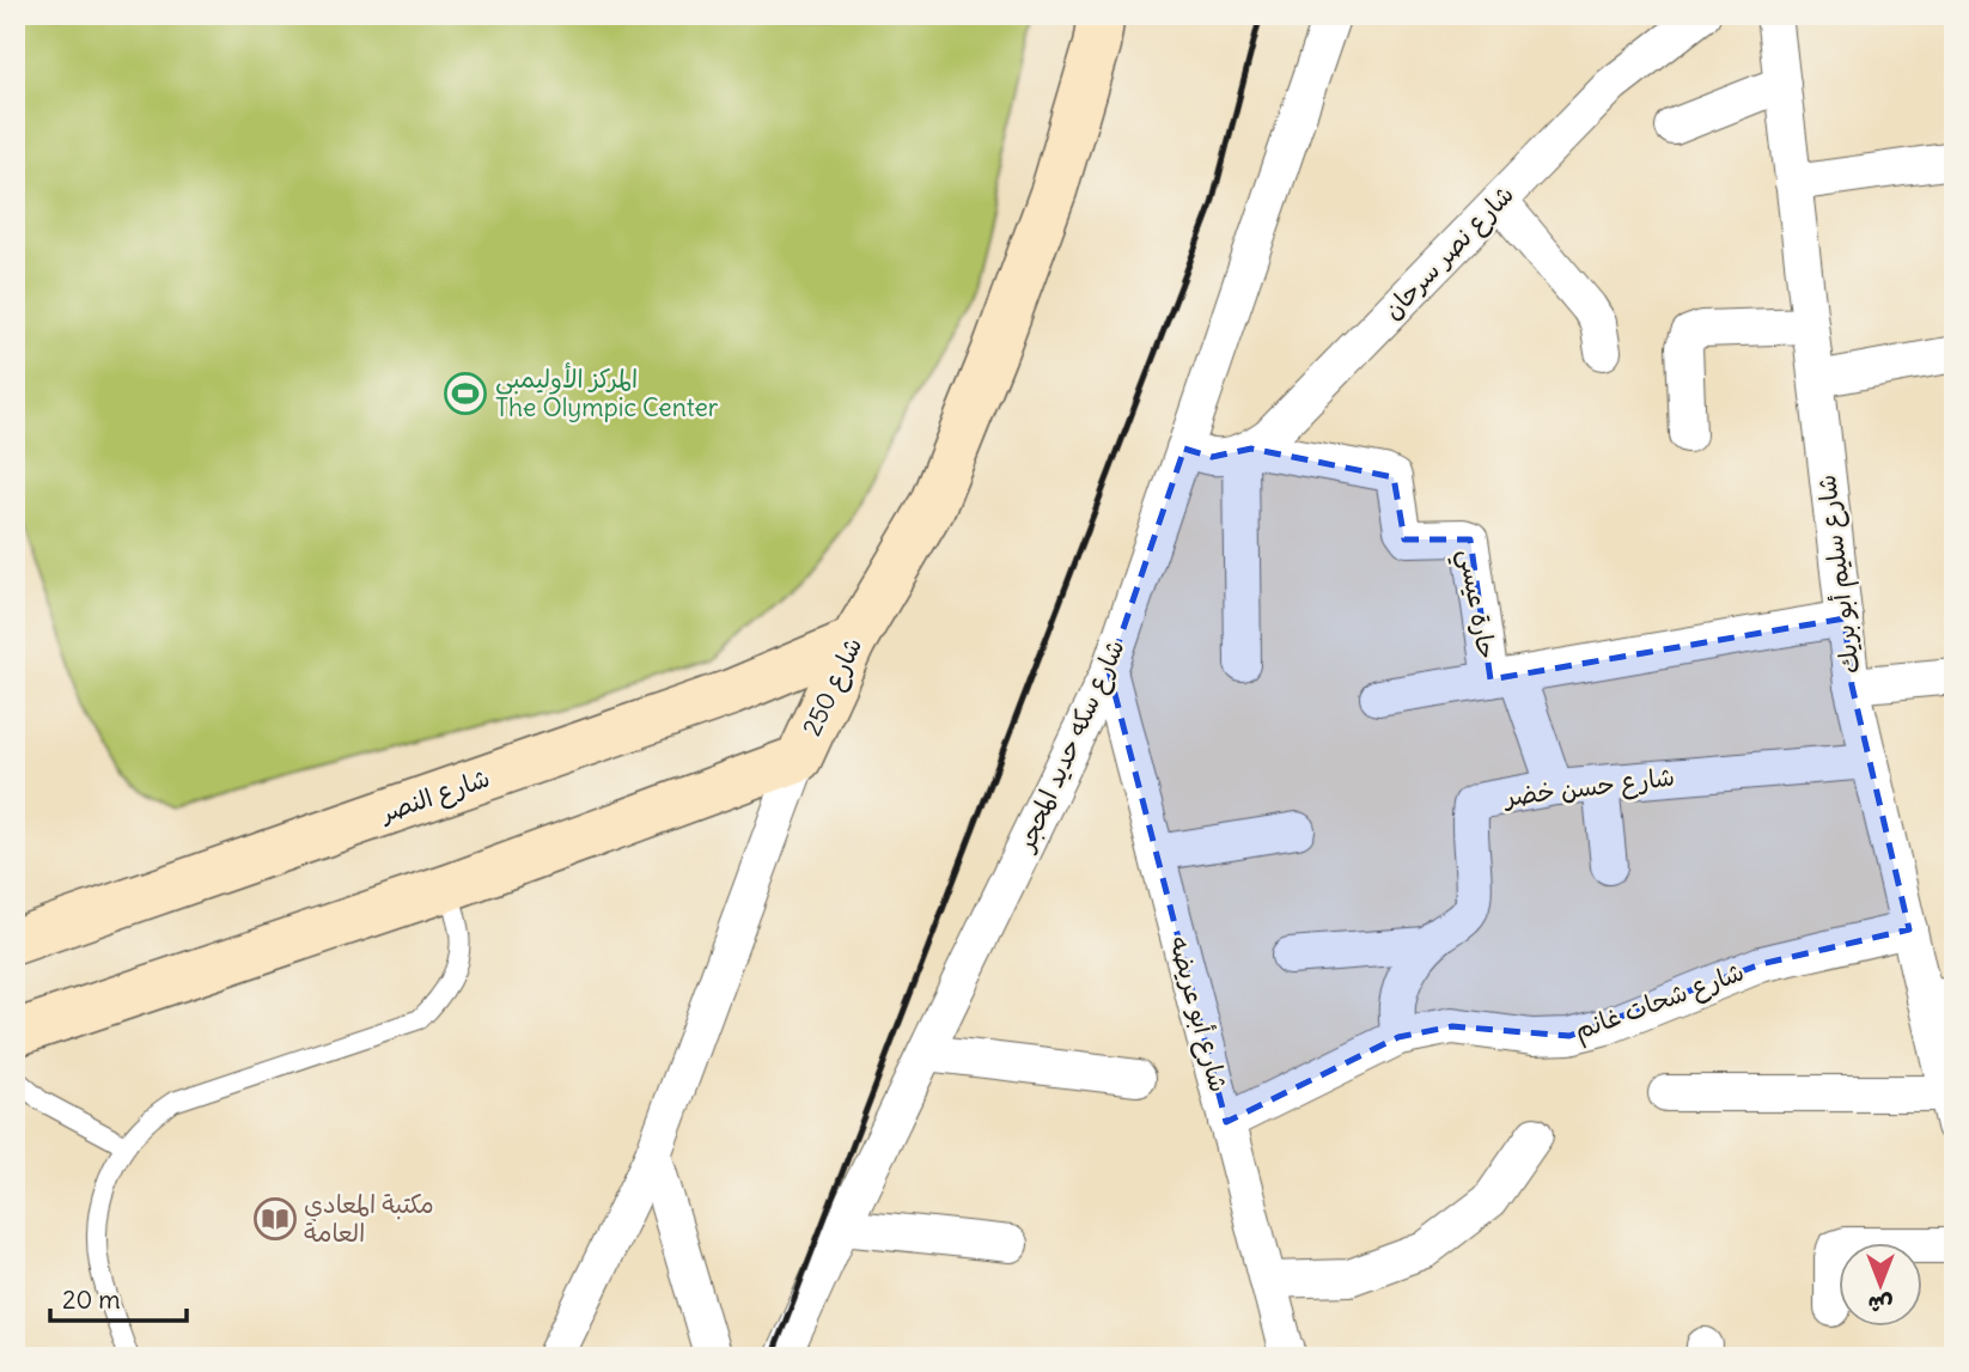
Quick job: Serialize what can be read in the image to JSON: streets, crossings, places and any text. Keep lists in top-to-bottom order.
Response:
{
  "streets": {
    "street": [
      "شارع نصر سرحان",
      "شارع سليم أبو بريك",
      "حارة عيسي",
      "شارع 250",
      "شارع سكه حديد المحجر",
      "شارع حسن خضر",
      "شارع النصر",
      "شارع شحات غانم",
      "شارع أبو عريضه"
    ]
  },
  "crossings": [
    ["شارع نصر سرحان", "حارة عيسي"],
    ["شارع سليم أبو بريك", "حارة عيسي"],
    ["شارع سليم أبو بريك", "شارع حسن خضر"],
    ["شارع سليم أبو بريك", "شارع شحات غانم"],
    ["شارع 250", "شارع النصر"],
    ["شارع سكه حديد المحجر", "شارع أبو عريضه"],
    ["شارع حسن خضر", "شارع شحات غانم"],
    ["شارع شحات غانم", "شارع أبو عريضه"]
  ],
  "places": {
    "sports": ["المركز الأوليمبى The Olympic Center"],
    "library": ["مكتبة المعادي العامة"]
  },
  "scale_bar": "20 m",
  "north": "bottom"
}
